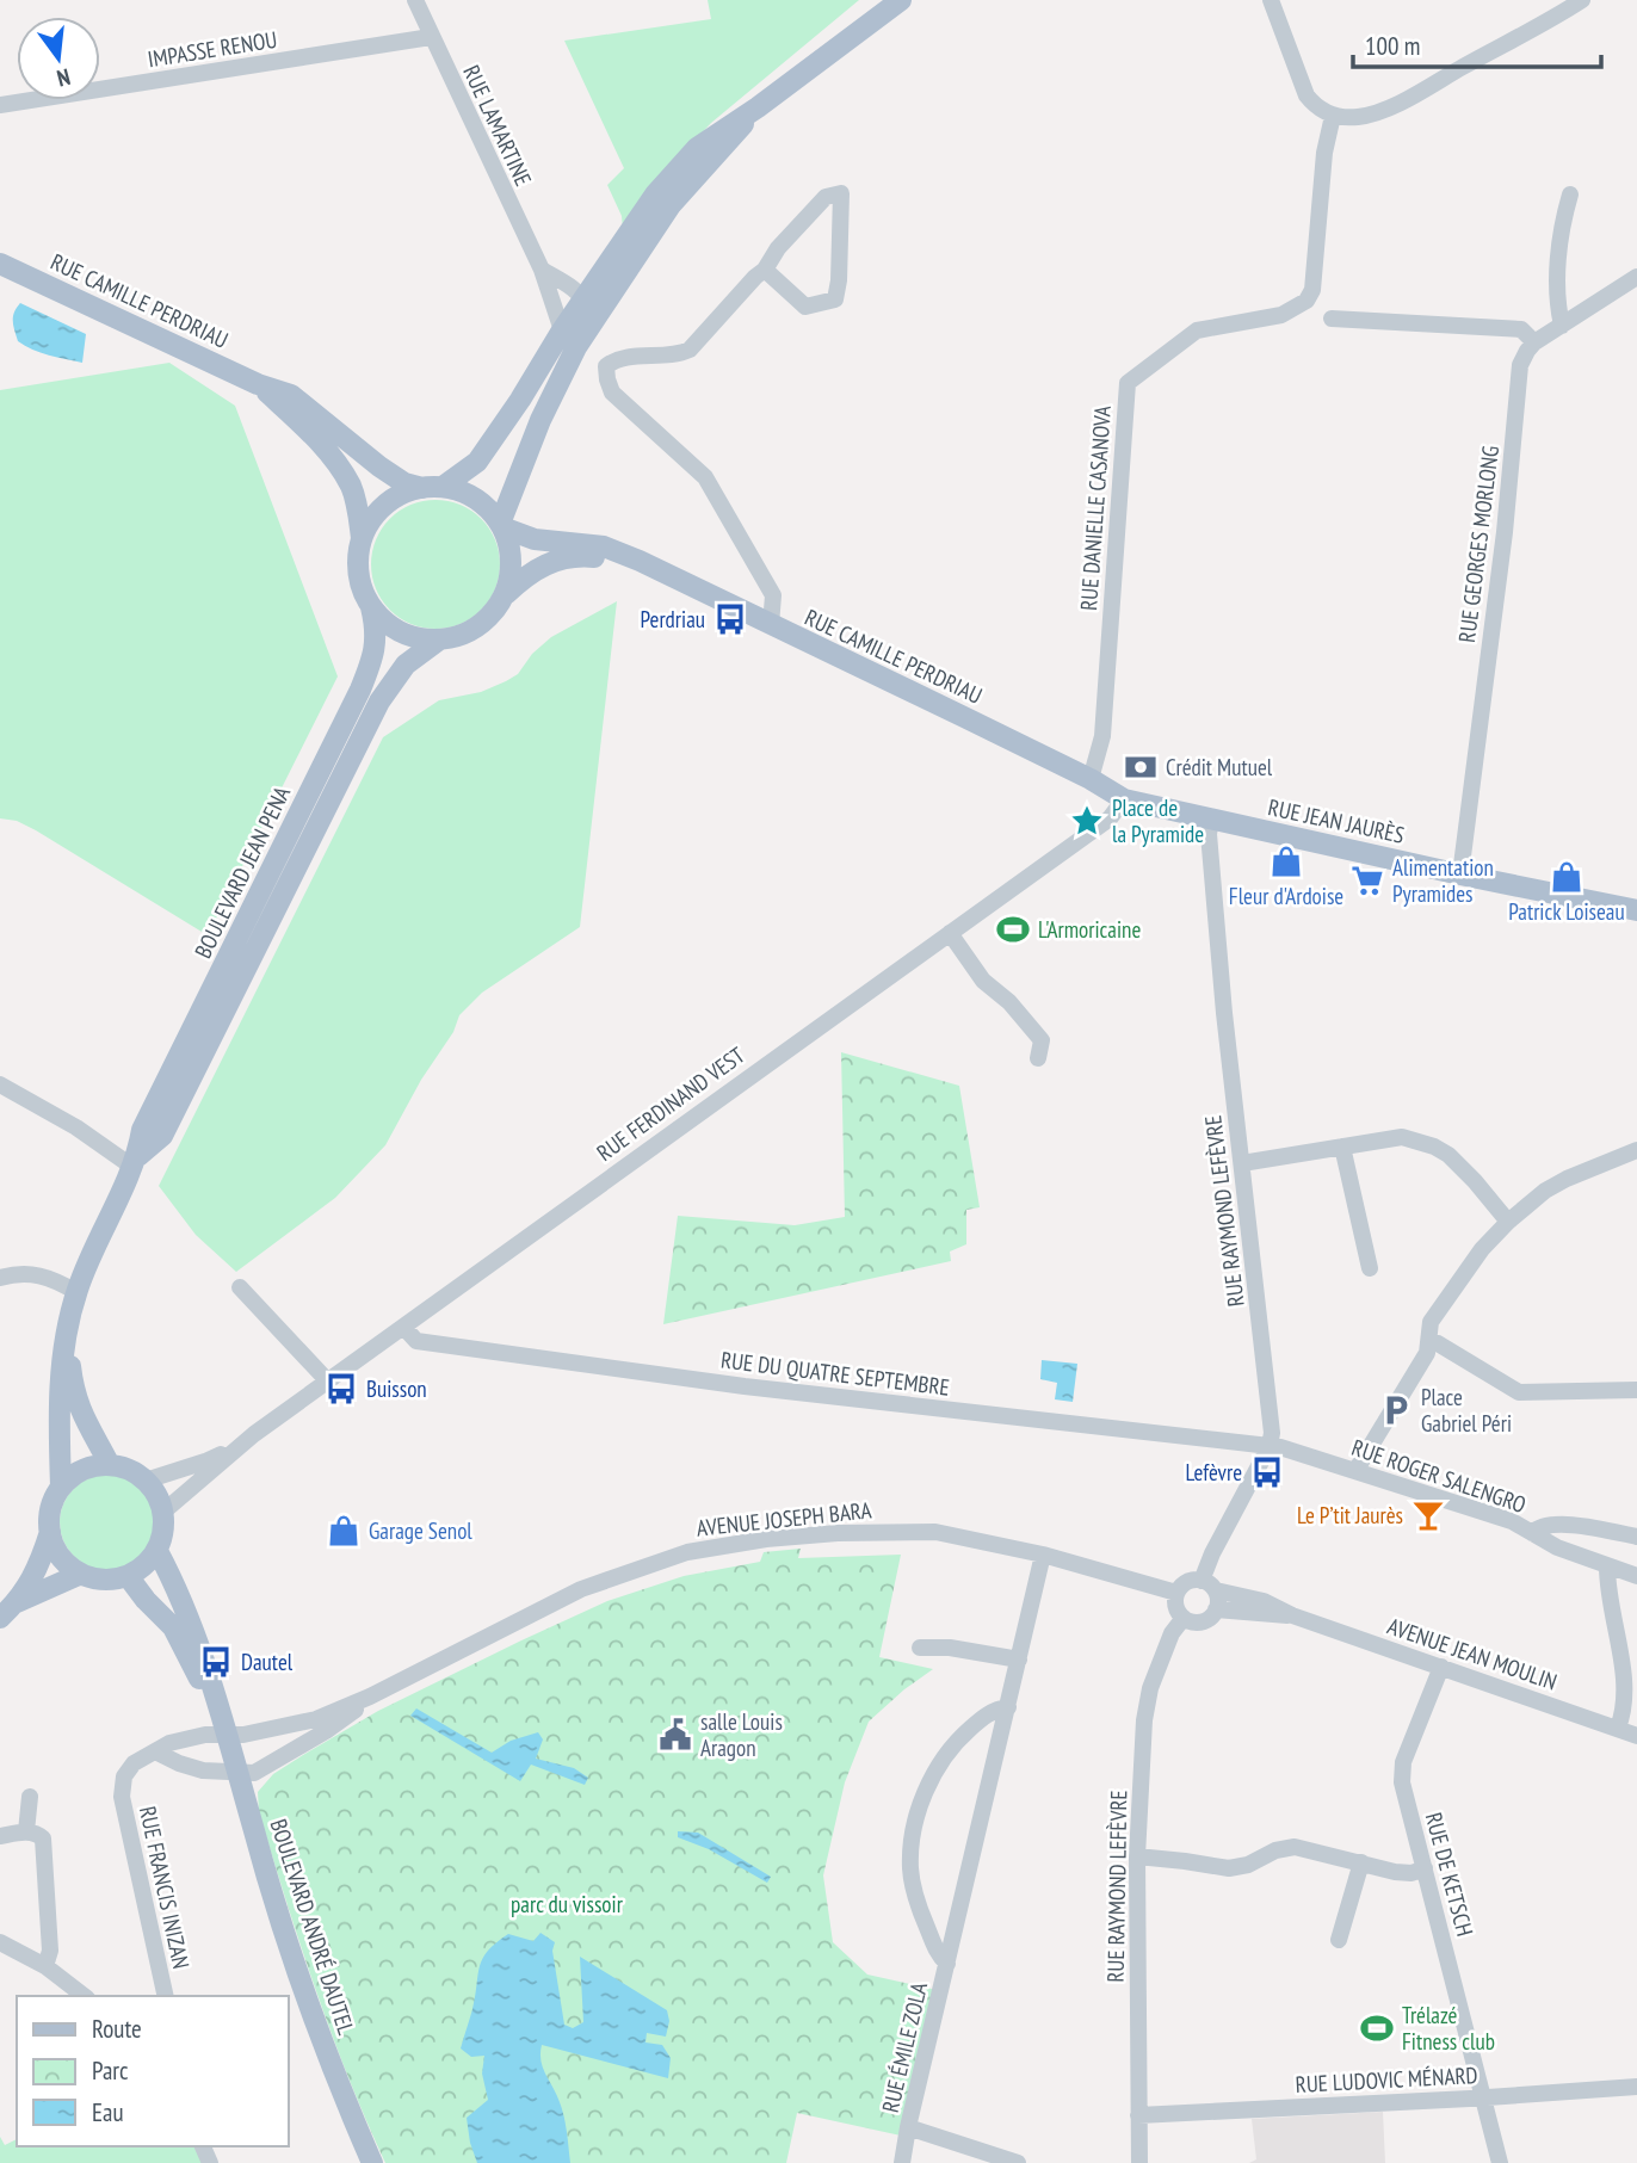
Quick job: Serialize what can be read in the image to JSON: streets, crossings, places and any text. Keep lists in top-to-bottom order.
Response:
{
  "streets": {
    "main road": [
      "RUE CAMILLE PERDRIAU",
      "RUE JEAN JAURÈS",
      "BOULEVARD JEAN PENA",
      "BOULEVARD ANDRÉ DAUTEL"
    ],
    "street": [
      "IMPASSE RENOU",
      "RUE LAMARTINE",
      "RUE DANIELLE CASANOVA",
      "RUE GEORGES MORLONG",
      "RUE FERDINAND VEST",
      "RUE RAYMOND LEFÈVRE",
      "RUE DU QUATRE SEPTEMBRE",
      "RUE ROGER SALENGRO",
      "AVENUE JOSEPH BARA",
      "AVENUE JEAN MOULIN",
      "RUE DE KETSCH",
      "RUE FRANCIS INIZAN",
      "RUE ÉMILE ZOLA",
      "RUE LUDOVIC MÉNARD"
    ]
  },
  "crossings": [
    ["IMPASSE RENOU", "RUE LAMARTINE"],
    ["RUE CAMILLE PERDRIAU", "RUE DANIELLE CASANOVA"],
    ["RUE CAMILLE PERDRIAU", "RUE JEAN JAURÈS"],
    ["RUE CAMILLE PERDRIAU", "BOULEVARD JEAN PENA"],
    ["RUE CAMILLE PERDRIAU", "RUE FERDINAND VEST"],
    ["RUE GEORGES MORLONG", "RUE JEAN JAURÈS"],
    ["RUE JEAN JAURÈS", "RUE FERDINAND VEST"],
    ["RUE JEAN JAURÈS", "RUE RAYMOND LEFÈVRE"],
    ["BOULEVARD JEAN PENA", "RUE FERDINAND VEST"],
    ["BOULEVARD JEAN PENA", "BOULEVARD ANDRÉ DAUTEL"],
    ["RUE FERDINAND VEST", "RUE DU QUATRE SEPTEMBRE"],
    ["RUE FERDINAND VEST", "BOULEVARD ANDRÉ DAUTEL"],
    ["RUE RAYMOND LEFÈVRE", "RUE DU QUATRE SEPTEMBRE"],
    ["RUE RAYMOND LEFÈVRE", "RUE ROGER SALENGRO"],
    ["RUE RAYMOND LEFÈVRE", "AVENUE JOSEPH BARA"],
    ["RUE RAYMOND LEFÈVRE", "AVENUE JEAN MOULIN"],
    ["RUE RAYMOND LEFÈVRE", "RUE LUDOVIC MÉNARD"],
    ["RUE DU QUATRE SEPTEMBRE", "RUE ROGER SALENGRO"],
    ["AVENUE JOSEPH BARA", "AVENUE JEAN MOULIN"],
    ["AVENUE JOSEPH BARA", "RUE FRANCIS INIZAN"],
    ["AVENUE JOSEPH BARA", "BOULEVARD ANDRÉ DAUTEL"],
    ["AVENUE JOSEPH BARA", "RUE ÉMILE ZOLA"],
    ["AVENUE JEAN MOULIN", "RUE DE KETSCH"],
    ["RUE DE KETSCH", "RUE LUDOVIC MÉNARD"],
    ["RUE FRANCIS INIZAN", "BOULEVARD ANDRÉ DAUTEL"]
  ],
  "parks": ["parc du vissoir"],
  "places": {
    "bus stop": [
      "Perdriau",
      "Buisson",
      "Lefèvre",
      "Dautel"
    ],
    "bank": ["Crédit Mutuel"],
    "place": ["Place de la Pyramide"],
    "shop": ["Fleur d'Ardoise", "Patrick Loiseau", "Garage Senol"],
    "supermarket": ["Alimentation Pyramides"],
    "sports": ["L'Armoricaine", "Trélazé Fitness club"],
    "parking": ["Place Gabriel Péri"],
    "bar": ["Le P’tit Jaurès"],
    "public building": ["salle Louis Aragon"]
  },
  "legend": ["Route", "Parc", "Eau"],
  "scale_bar": "100 m",
  "north": "bottom"
}
